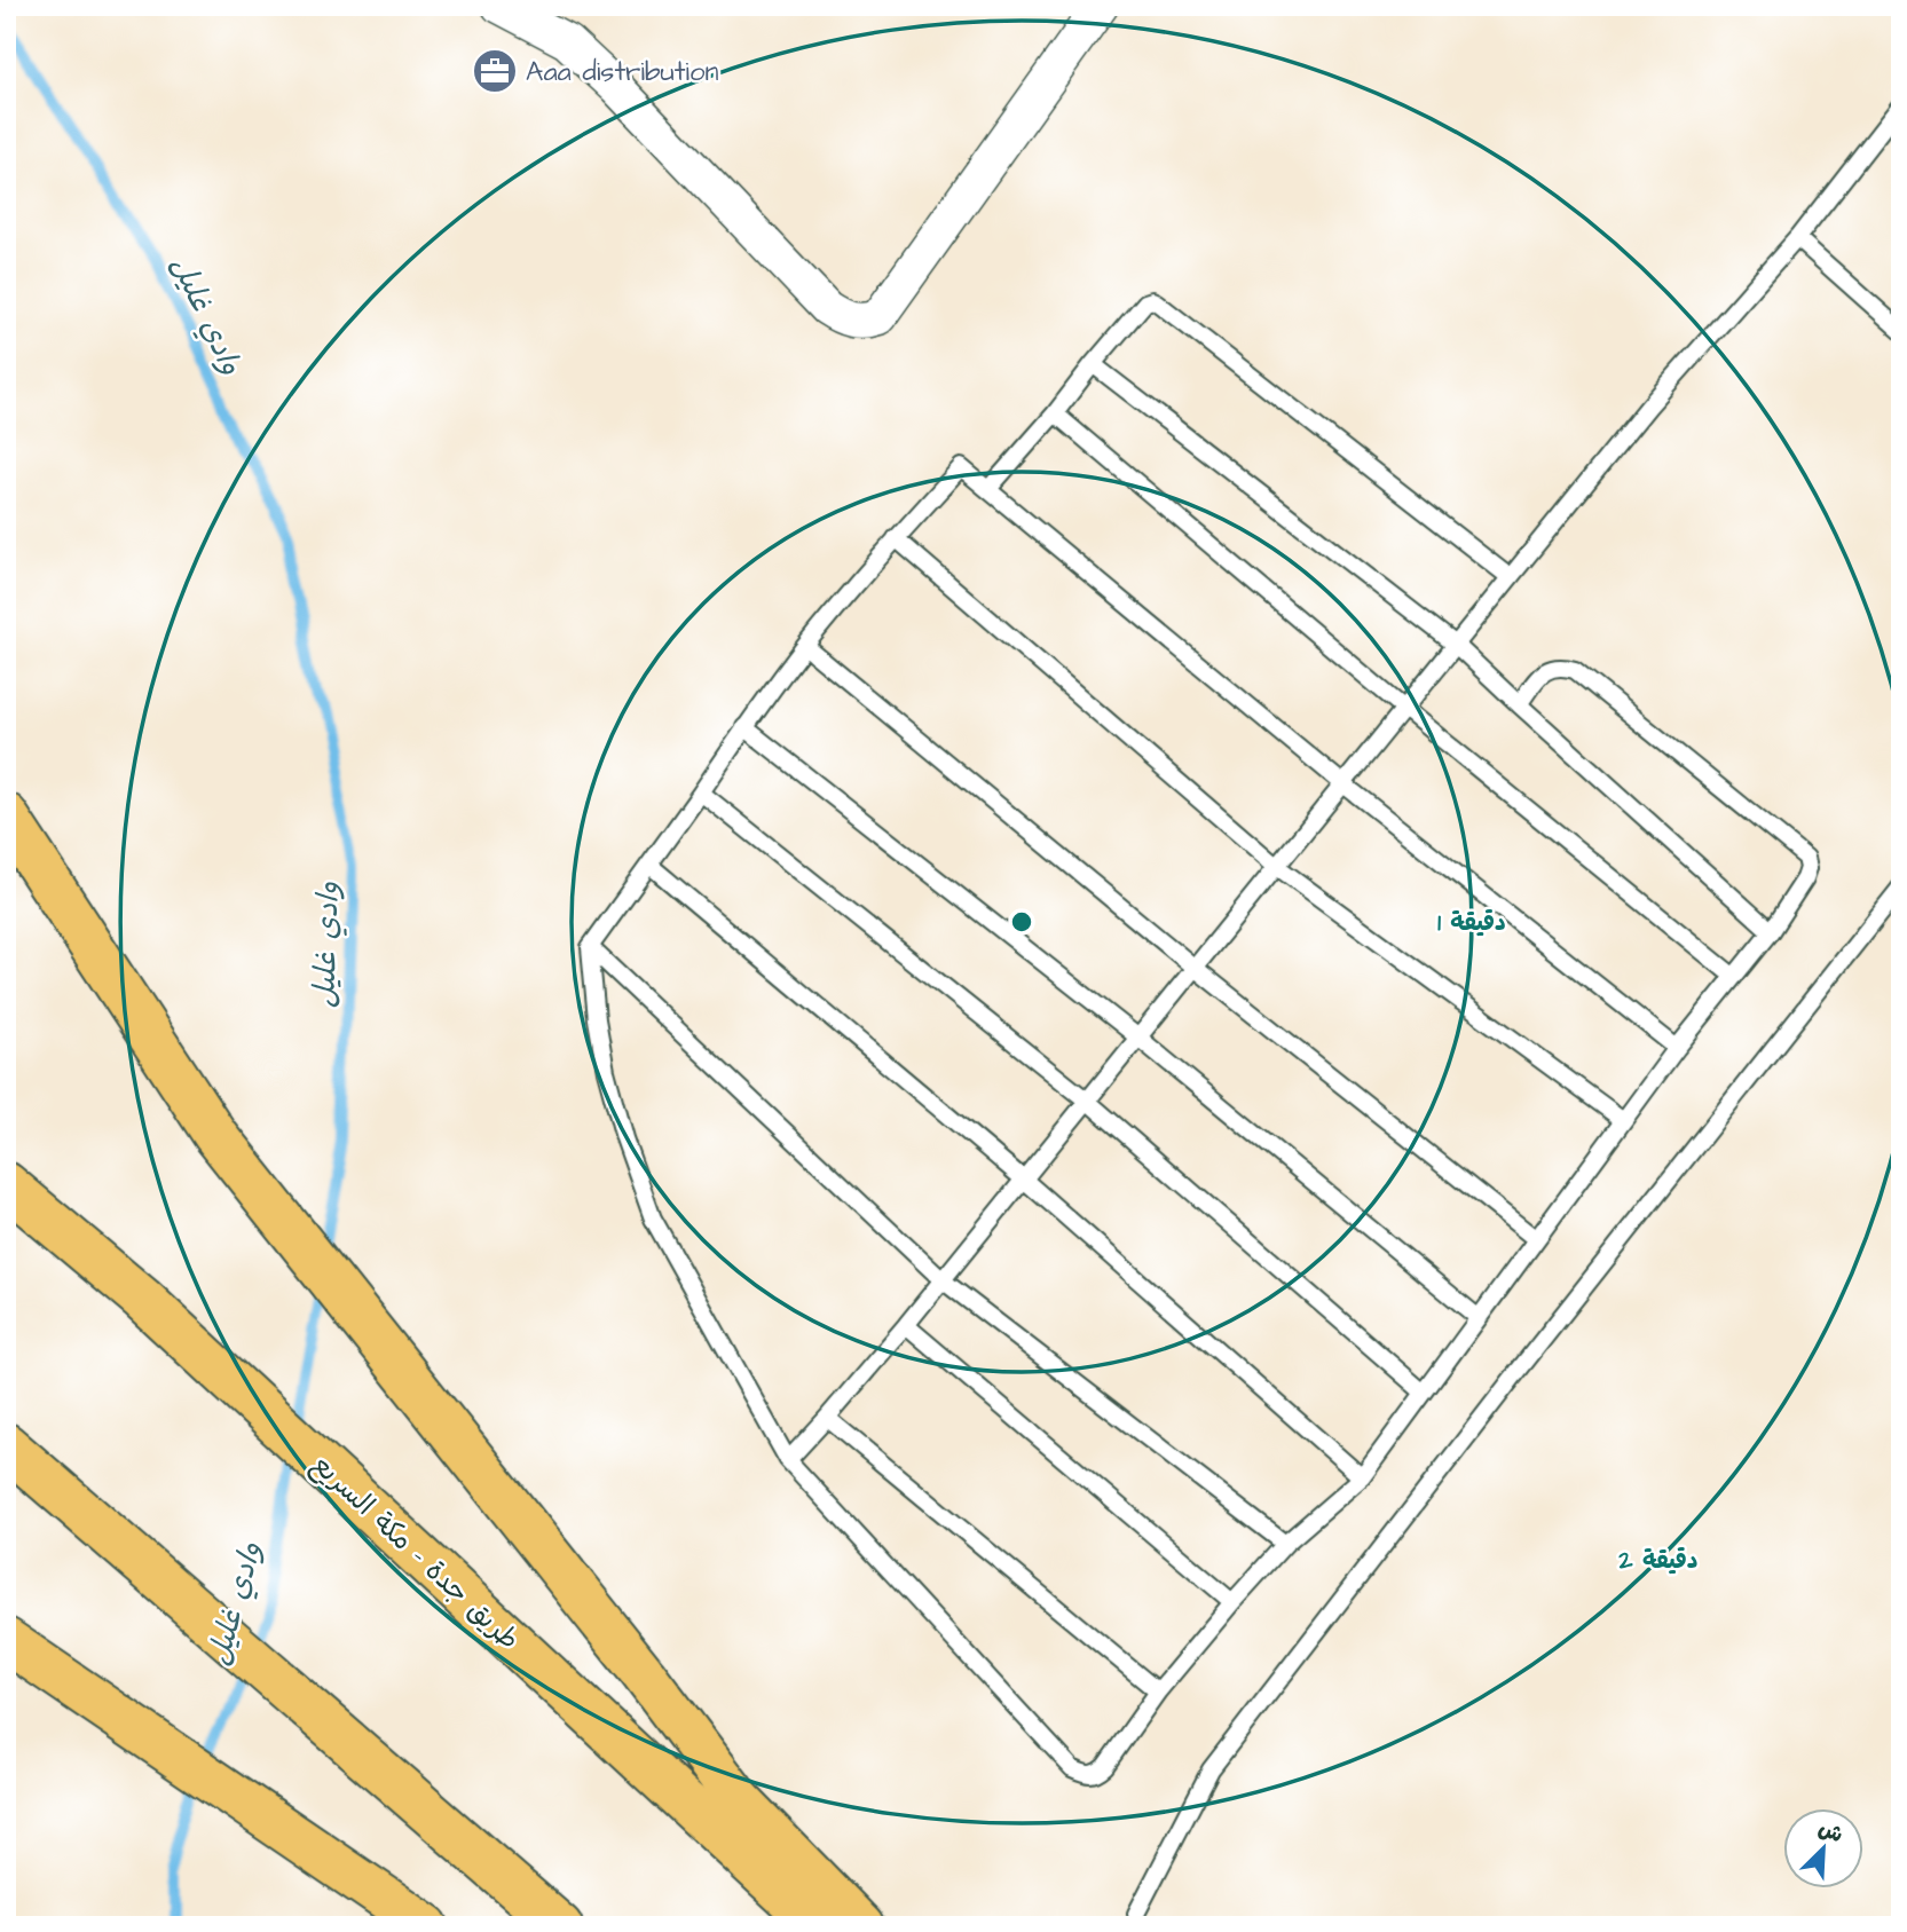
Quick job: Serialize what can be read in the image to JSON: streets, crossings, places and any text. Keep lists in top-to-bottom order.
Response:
{
  "streets": {
    "highway": ["طريق جدة - مكة السريع"]
  },
  "water": ["وادي غليل"],
  "places": {
    "office": ["Aaa distribution"]
  },
  "north": "top right",
  "rings": ["1 دقيقة", "2 دقيقة"]
}
